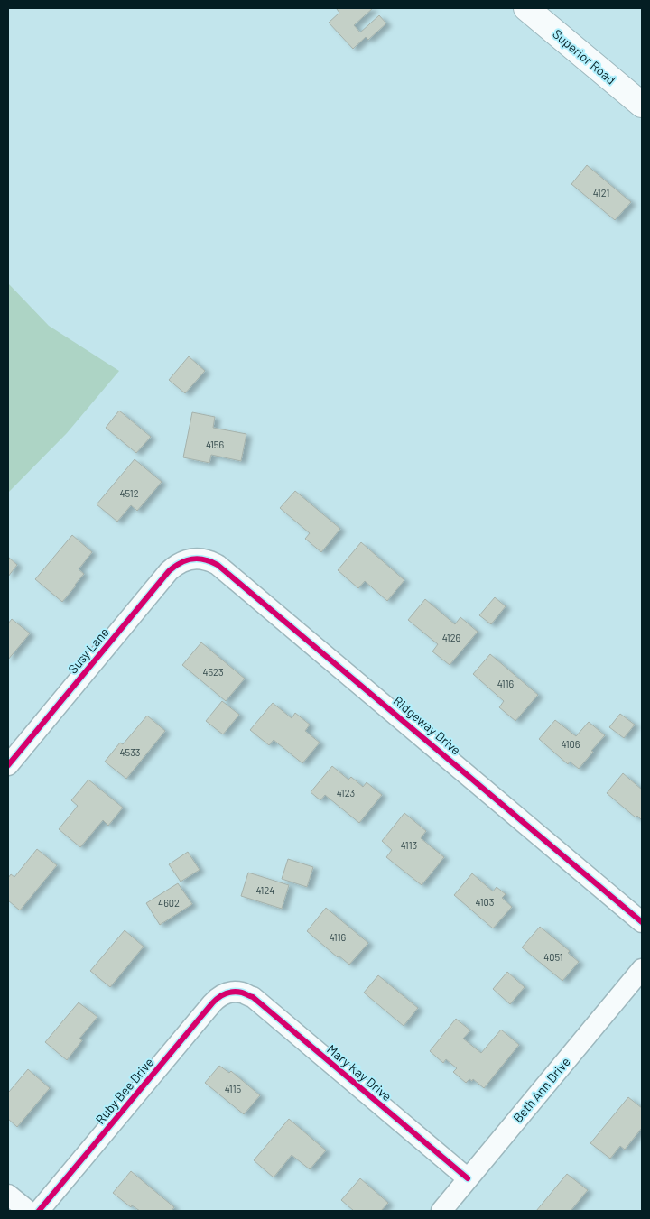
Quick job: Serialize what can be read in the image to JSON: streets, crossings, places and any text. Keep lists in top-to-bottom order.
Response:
{
  "streets": {
    "street": [
      "Superior Road",
      "Susy Lane",
      "Ridgeway Drive",
      "Mary Kay Drive",
      "Beth Ann Drive",
      "Ruby Bee Drive"
    ]
  },
  "crossings": [
    ["Susy Lane", "Ridgeway Drive"],
    ["Mary Kay Drive", "Beth Ann Drive"],
    ["Mary Kay Drive", "Ruby Bee Drive"]
  ],
  "house_numbers": [
    "4121",
    "4156",
    "4512",
    "4126",
    "4523",
    "4116",
    "4106",
    "4533",
    "4123",
    "4113",
    "4124",
    "4103",
    "4602",
    "4116",
    "4051",
    "4115"
  ]
}
